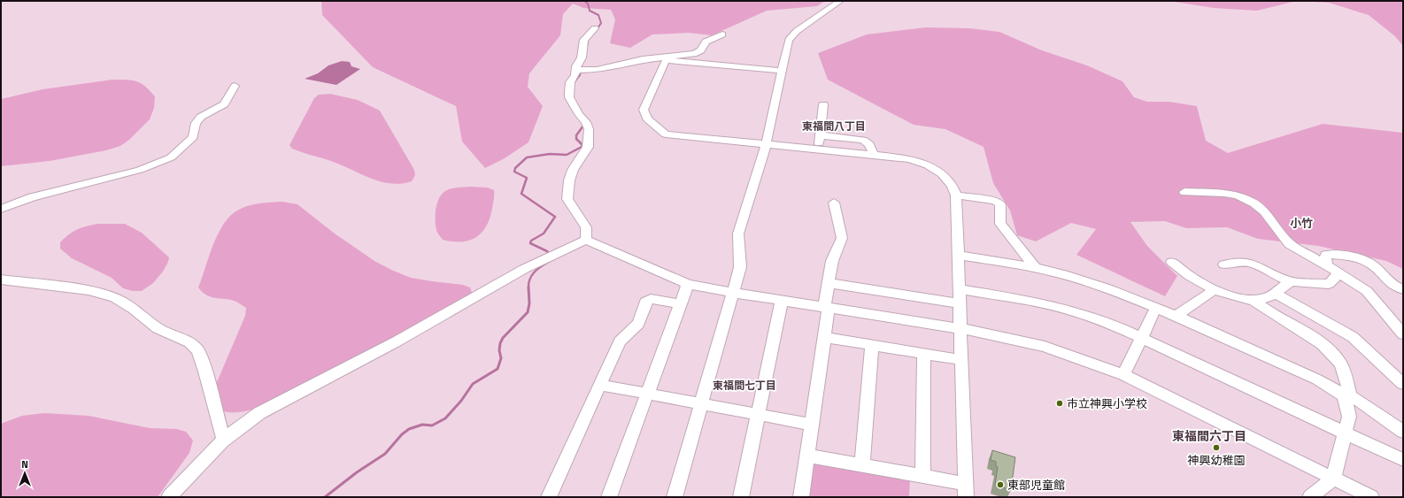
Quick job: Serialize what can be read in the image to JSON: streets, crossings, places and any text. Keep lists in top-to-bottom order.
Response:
{
  "districts": [
    "東福間八丁目",
    "小竹",
    "東福間七丁目",
    "東福間六丁目"
  ],
  "places": ["市立神興小学校", "神興幼稚園", "東部児童館"],
  "north": "top"
}
